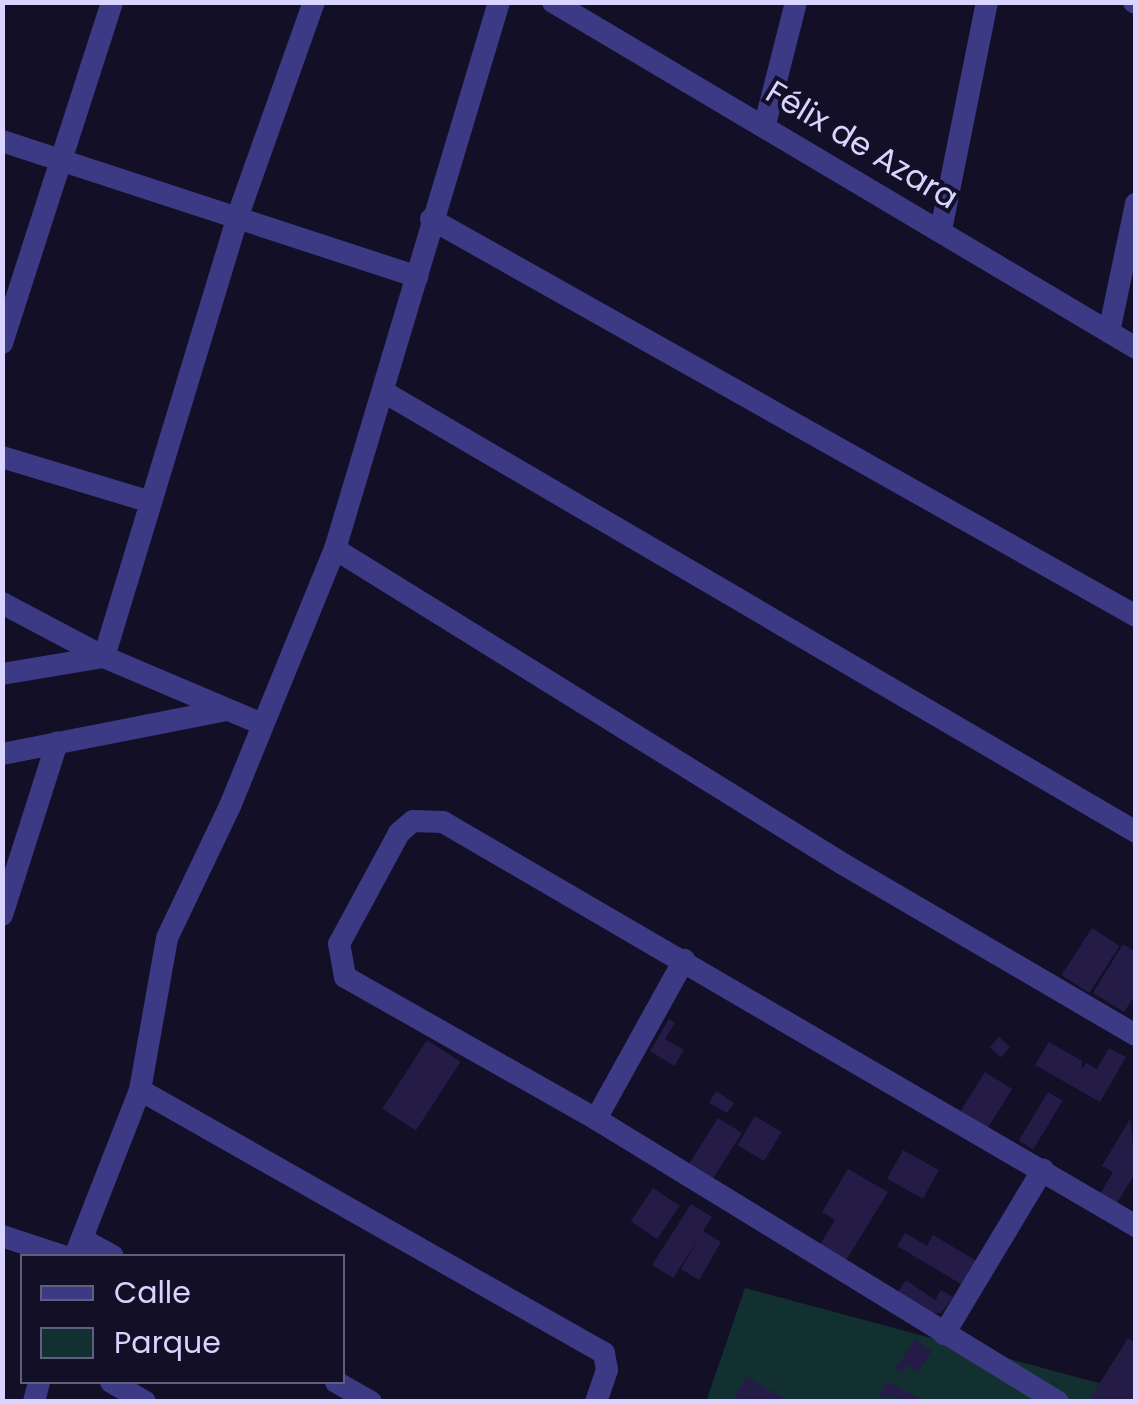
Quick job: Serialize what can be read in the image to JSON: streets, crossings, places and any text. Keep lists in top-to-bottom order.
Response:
{
  "streets": {
    "street": ["Félix de Azara"]
  },
  "legend": ["Calle", "Parque"]
}
